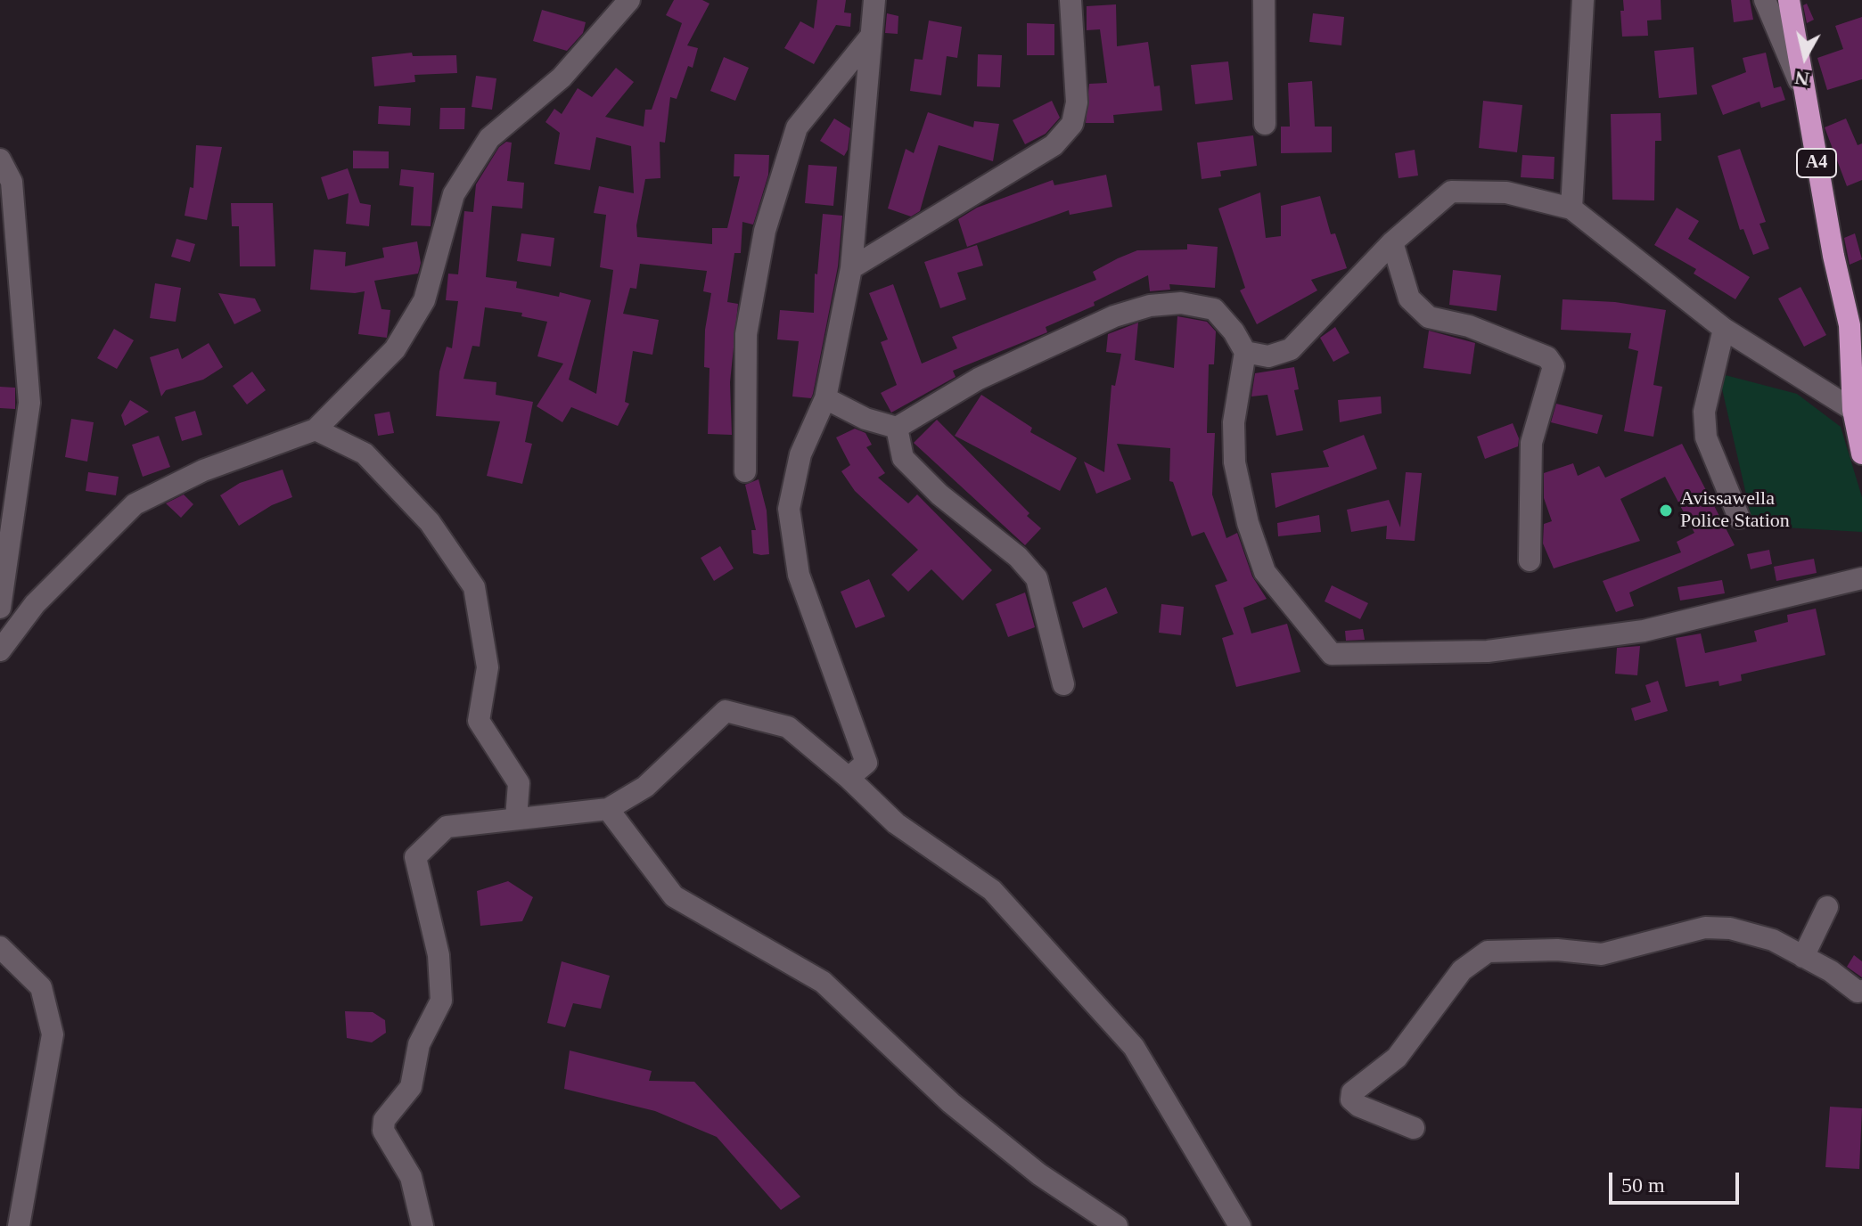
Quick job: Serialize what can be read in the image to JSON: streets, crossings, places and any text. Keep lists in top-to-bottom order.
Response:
{
  "streets": {
    "highway": ["A4"]
  },
  "places": ["Avissawella Police Station"],
  "scale_bar": "50 m",
  "north": "bottom"
}
